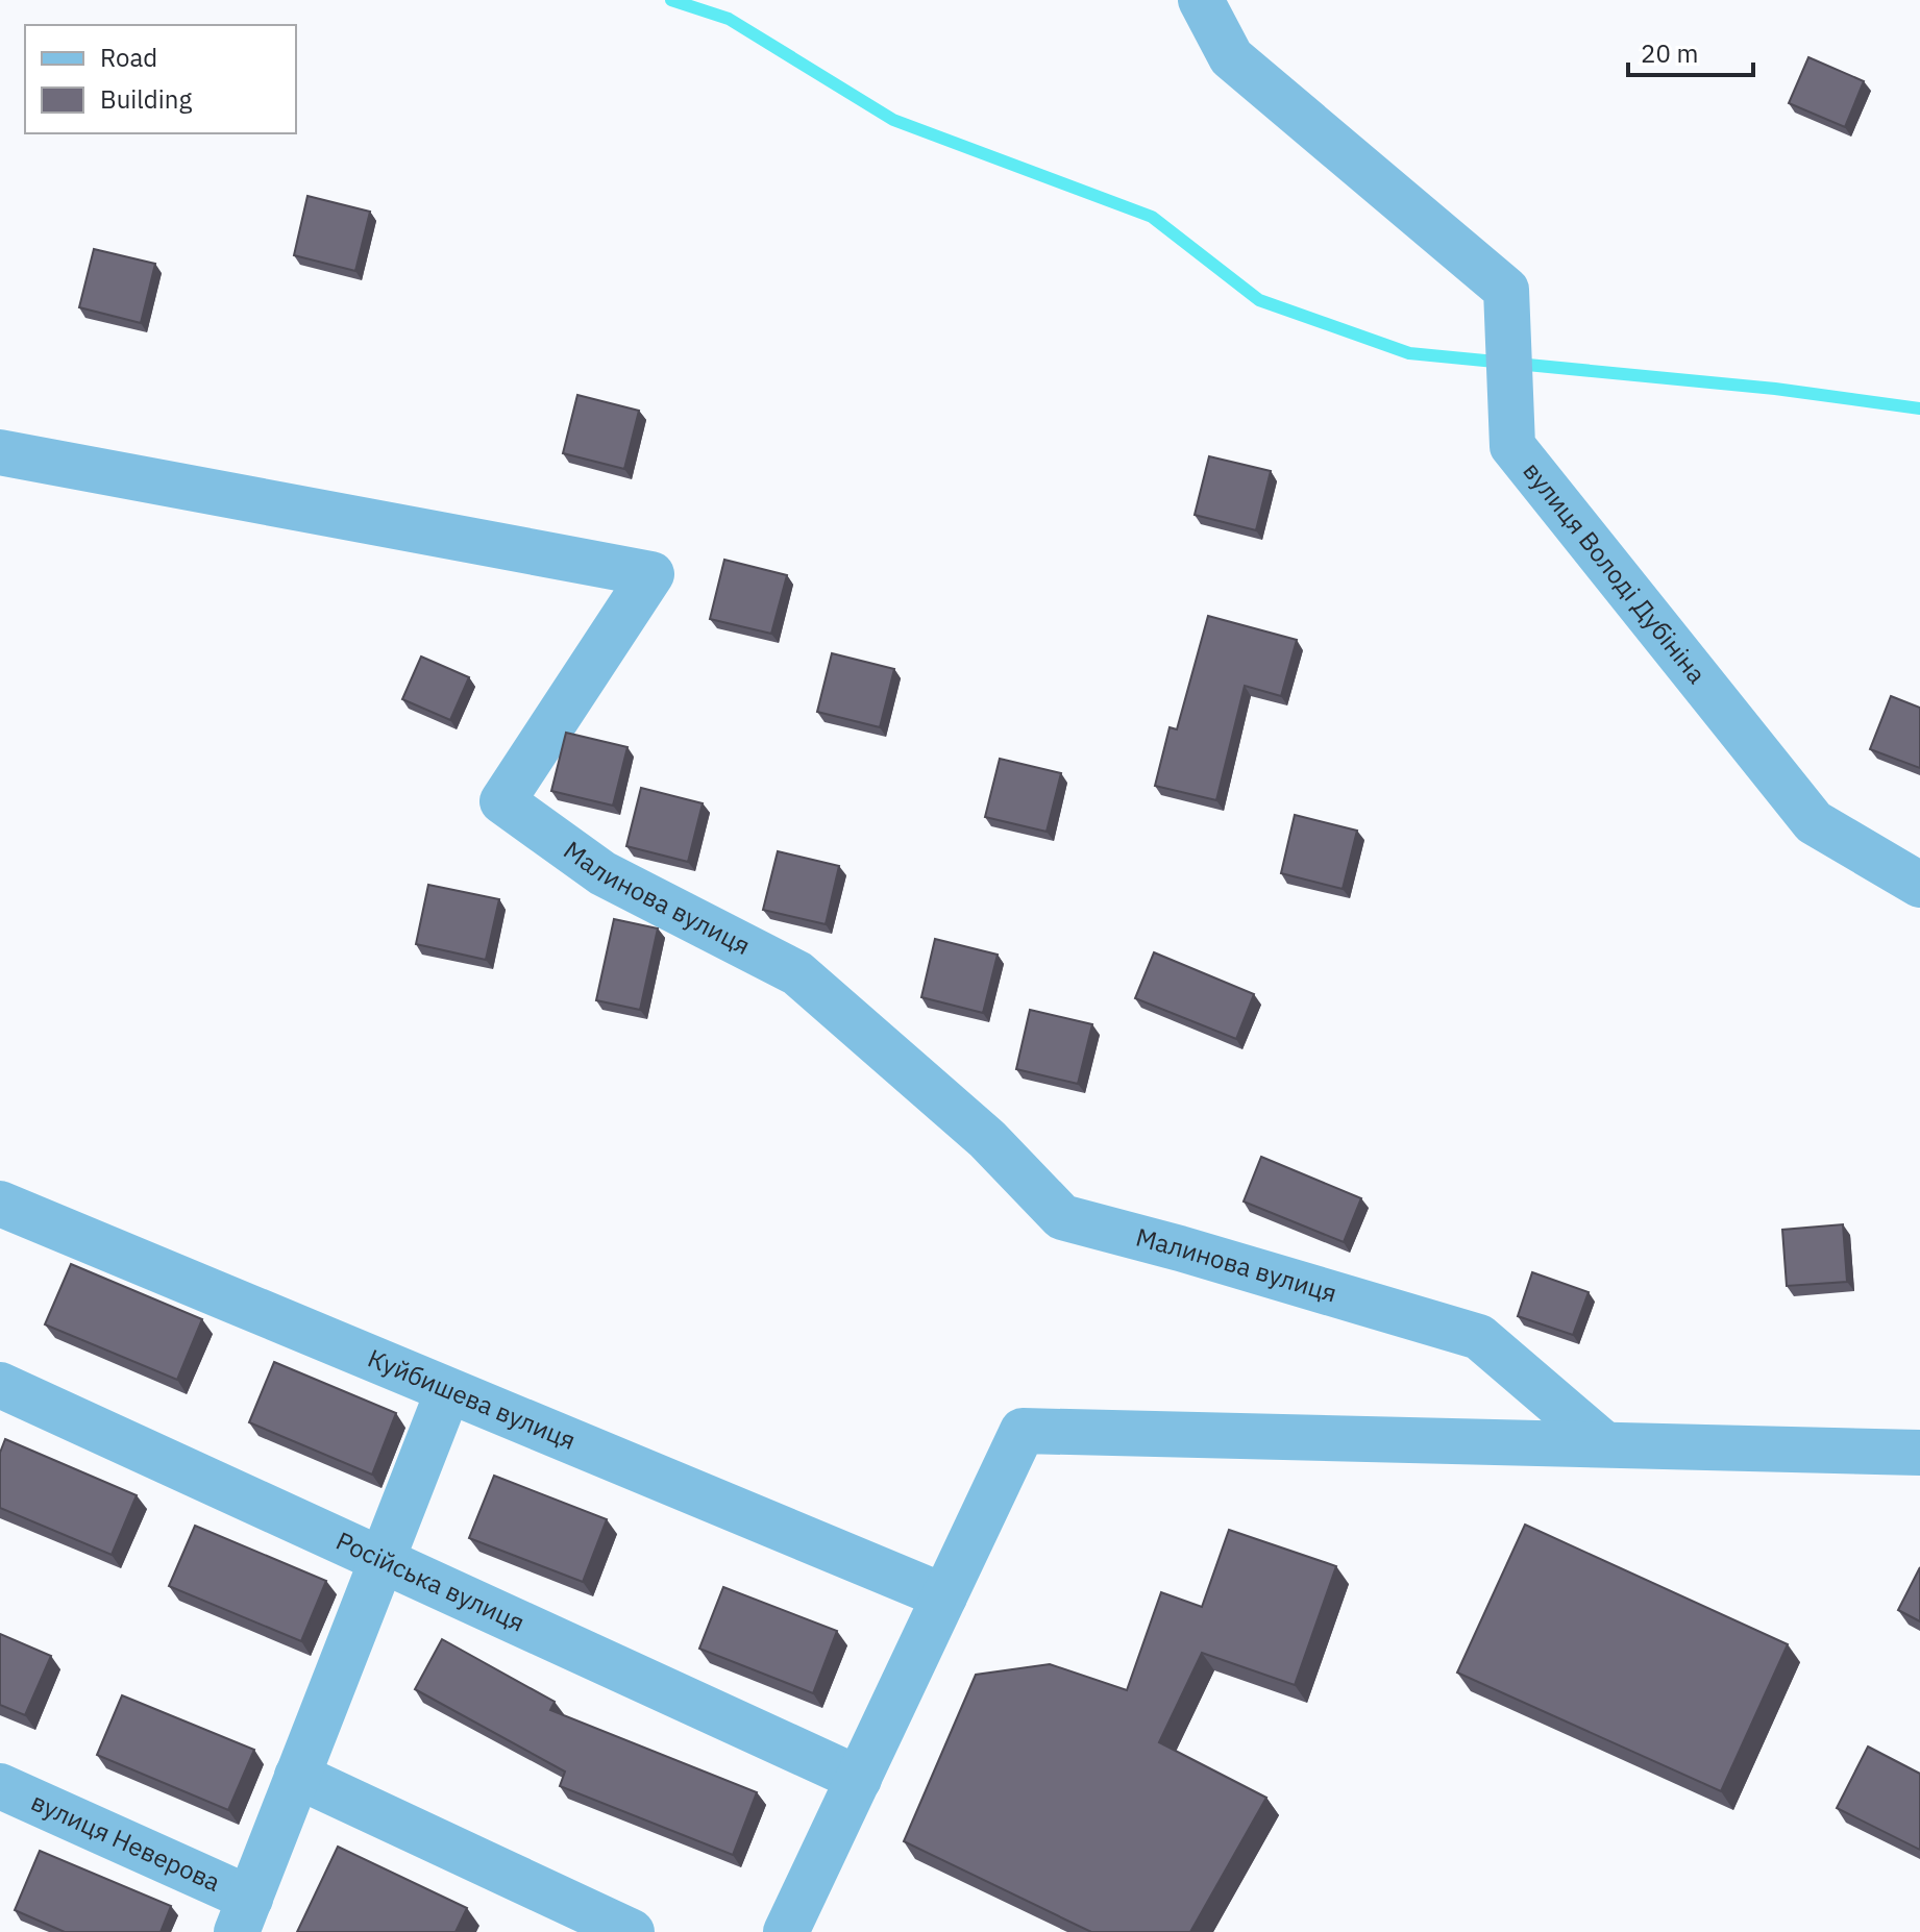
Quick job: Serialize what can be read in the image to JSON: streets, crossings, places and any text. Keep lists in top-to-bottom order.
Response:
{
  "streets": {
    "street": [
      "вулиця Володі Дубініна",
      "Малинова вулиця",
      "Куйбишева вулиця",
      "Російська вулиця",
      "вулиця Неверова"
    ]
  },
  "legend": ["Road", "Building"],
  "scale_bar": "20 m"
}
